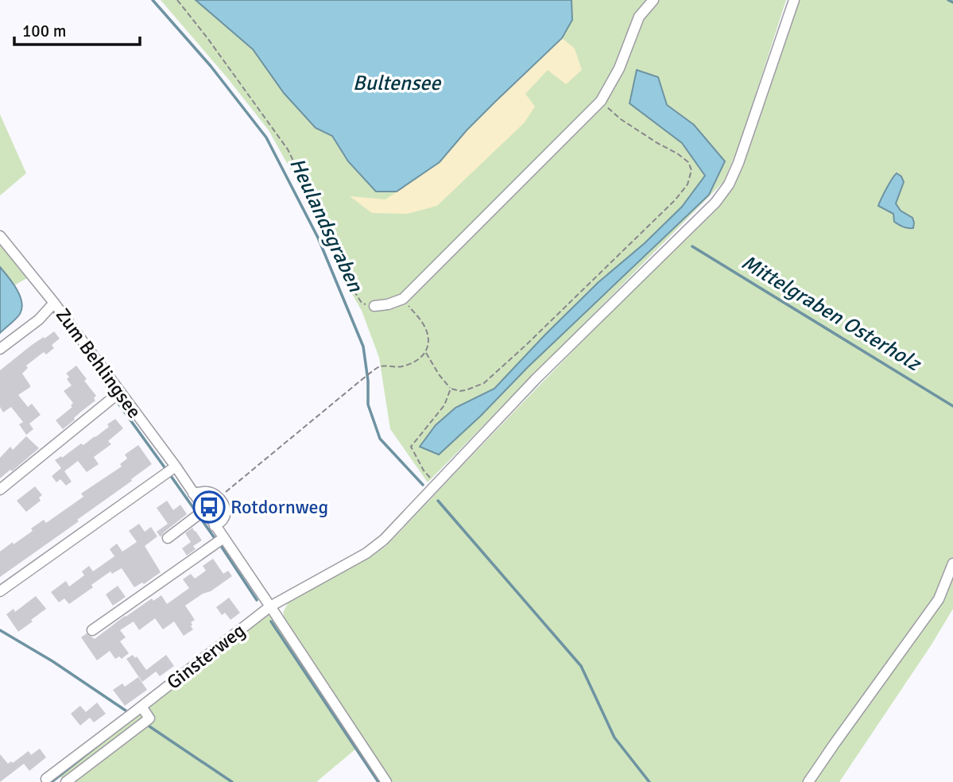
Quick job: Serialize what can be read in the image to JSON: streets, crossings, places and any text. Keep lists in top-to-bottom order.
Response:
{
  "streets": {
    "street": ["Zum Behlingsee", "Ginsterweg"]
  },
  "crossings": [
    ["Zum Behlingsee", "Ginsterweg"]
  ],
  "water": ["Bultensee", "Heulandsgraben", "Mittelgraben Osterholz"],
  "places": {
    "bus stop": ["Rotdornweg"]
  },
  "scale_bar": "100 m"
}
